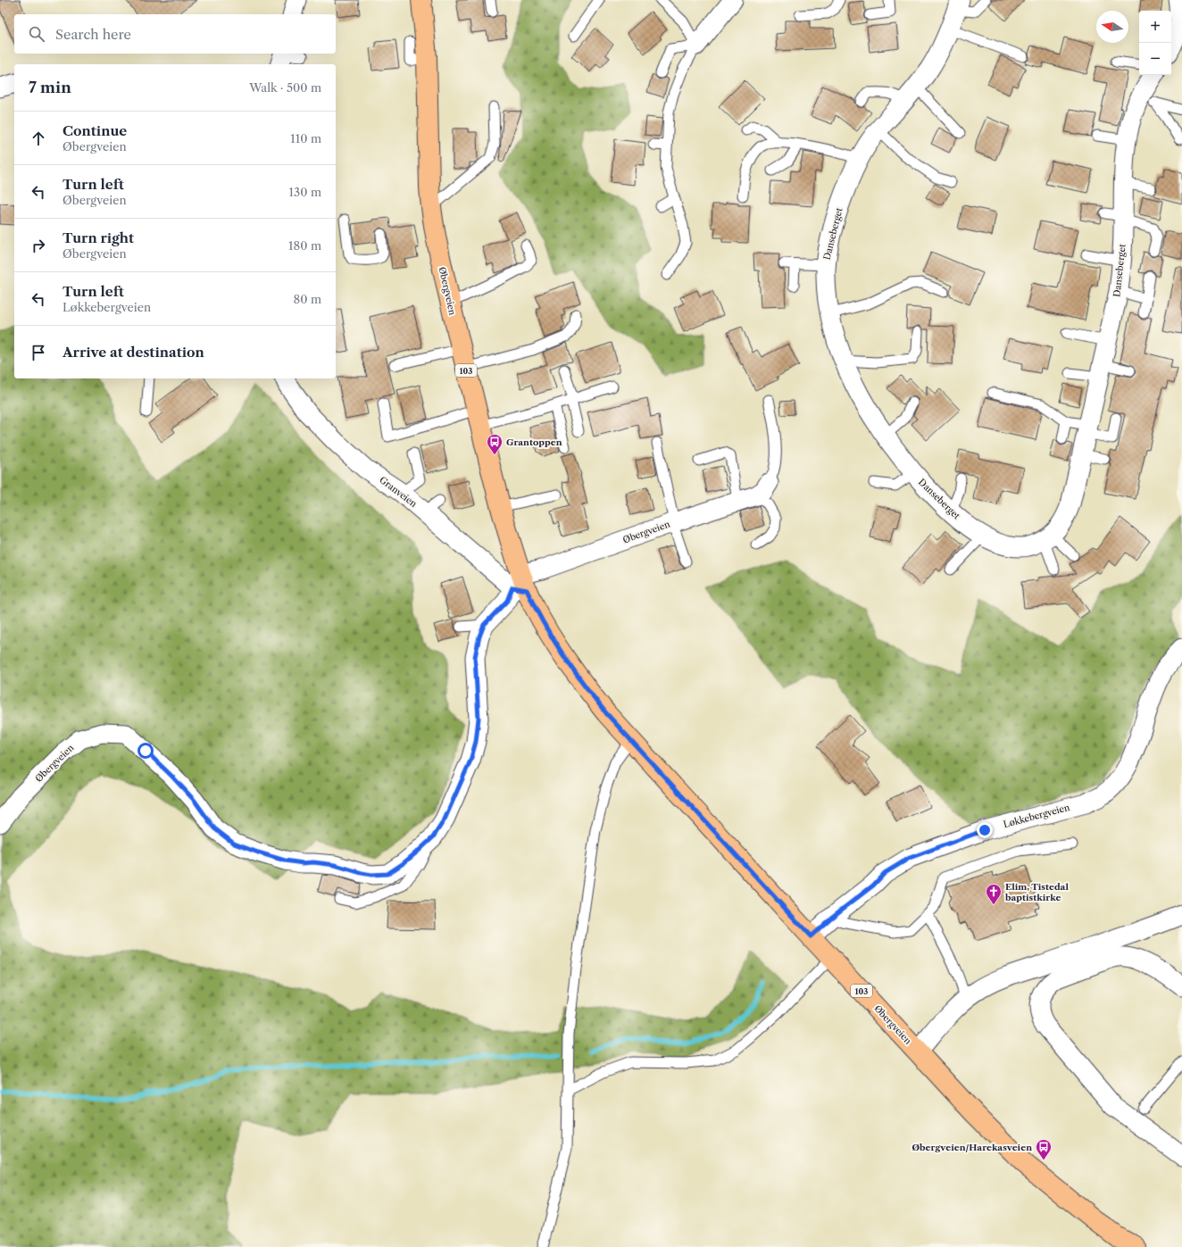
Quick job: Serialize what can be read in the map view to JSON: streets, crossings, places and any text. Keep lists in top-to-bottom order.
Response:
{
  "streets": {
    "main road": ["Øbergveien", "103"],
    "street": ["Danseberget", "Granveien", "Løkkebergveien"]
  },
  "crossings": [
    ["Øbergveien", "Granveien"],
    ["Øbergveien", "Løkkebergveien"]
  ],
  "places": {
    "bus stop": ["Grantoppen", "Øbergveien/Harekasveien"],
    "church": ["Elim, Tistedal baptistkirke"]
  },
  "north": "left",
  "page": {
    "map_buttons": ["+", "−"],
    "search": "Search here",
    "heading": ["7 min", "Walk · 500 m"],
    "list": [
      ["Continue", "Øbergveien", "110 m"],
      ["Turn left", "Øbergveien", "130 m"],
      ["Turn right", "Øbergveien", "180 m"],
      ["Turn left", "Løkkebergveien", "80 m"],
      "Arrive at destination"
    ]
  }
}
